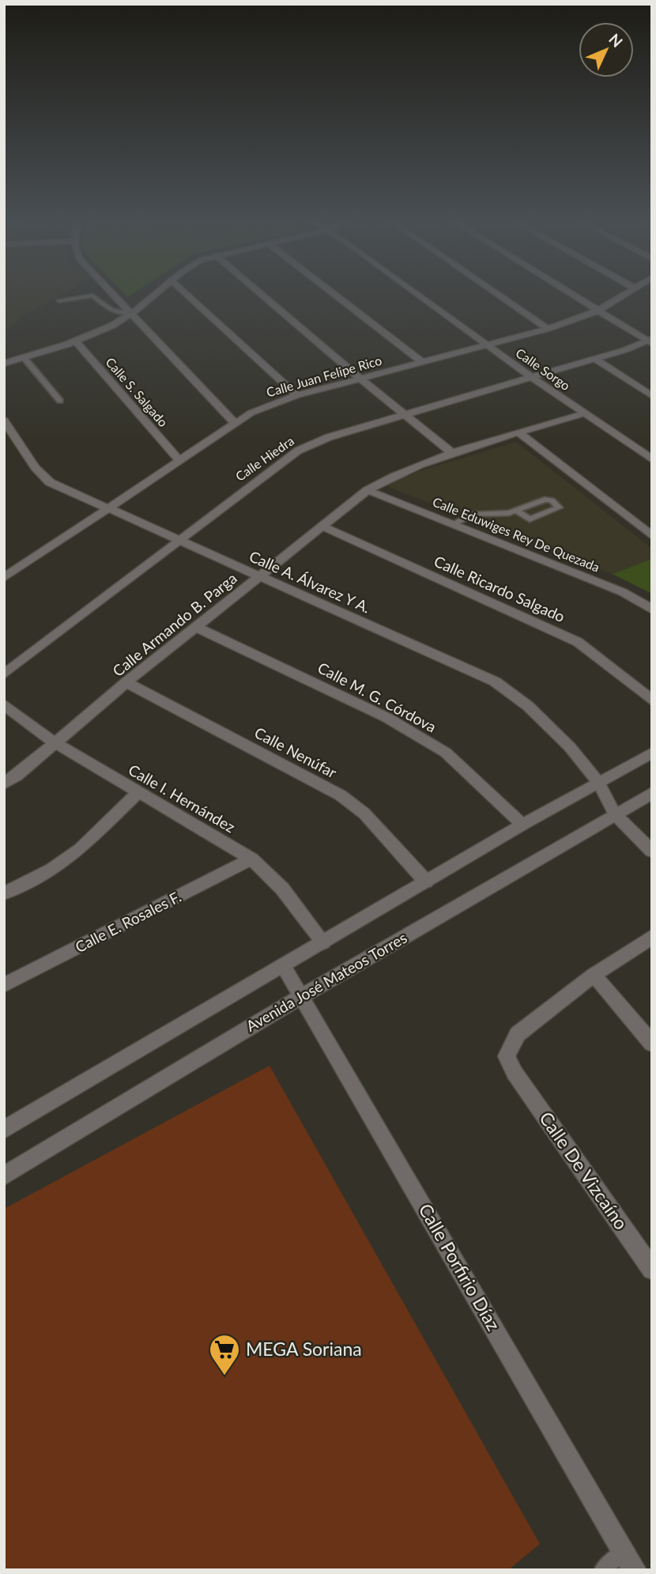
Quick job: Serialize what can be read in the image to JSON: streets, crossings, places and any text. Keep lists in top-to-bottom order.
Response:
{
  "streets": {
    "street": [
      "Calle Sorgo",
      "Calle Juan Felipe Rico",
      "Calle S. Salgado",
      "Calle Hiedra",
      "Calle Eduwiges Rey De Quezada",
      "Calle A. Álvarez Y A.",
      "Calle Ricardo Salgado",
      "Calle Armando B. Parga",
      "Calle M. G. Córdova",
      "Calle Nenúfar",
      "Calle I. Hernández",
      "Calle E. Rosales F.",
      "Avenida José Mateos Torres",
      "Calle De Vizcaíno",
      "Calle Porfirio Díaz"
    ]
  },
  "crossings": [
    ["Calle Sorgo", "Calle Juan Felipe Rico"],
    ["Calle Sorgo", "Calle Hiedra"],
    ["Calle Sorgo", "Calle Armando B. Parga"],
    ["Calle Juan Felipe Rico", "Calle S. Salgado"],
    ["Calle Juan Felipe Rico", "Calle A. Álvarez Y A."],
    ["Calle Hiedra", "Calle A. Álvarez Y A."],
    ["Calle Eduwiges Rey De Quezada", "Calle Armando B. Parga"],
    ["Calle A. Álvarez Y A.", "Calle Armando B. Parga"],
    ["Calle A. Álvarez Y A.", "Avenida José Mateos Torres"],
    ["Calle Ricardo Salgado", "Calle Armando B. Parga"],
    ["Calle Armando B. Parga", "Calle M. G. Córdova"],
    ["Calle Armando B. Parga", "Calle Nenúfar"],
    ["Calle Armando B. Parga", "Calle I. Hernández"],
    ["Calle I. Hernández", "Calle E. Rosales F."],
    ["Avenida José Mateos Torres", "Calle Porfirio Díaz"]
  ],
  "places": {
    "supermarket": ["MEGA Soriana"]
  },
  "north": "top right"
}
